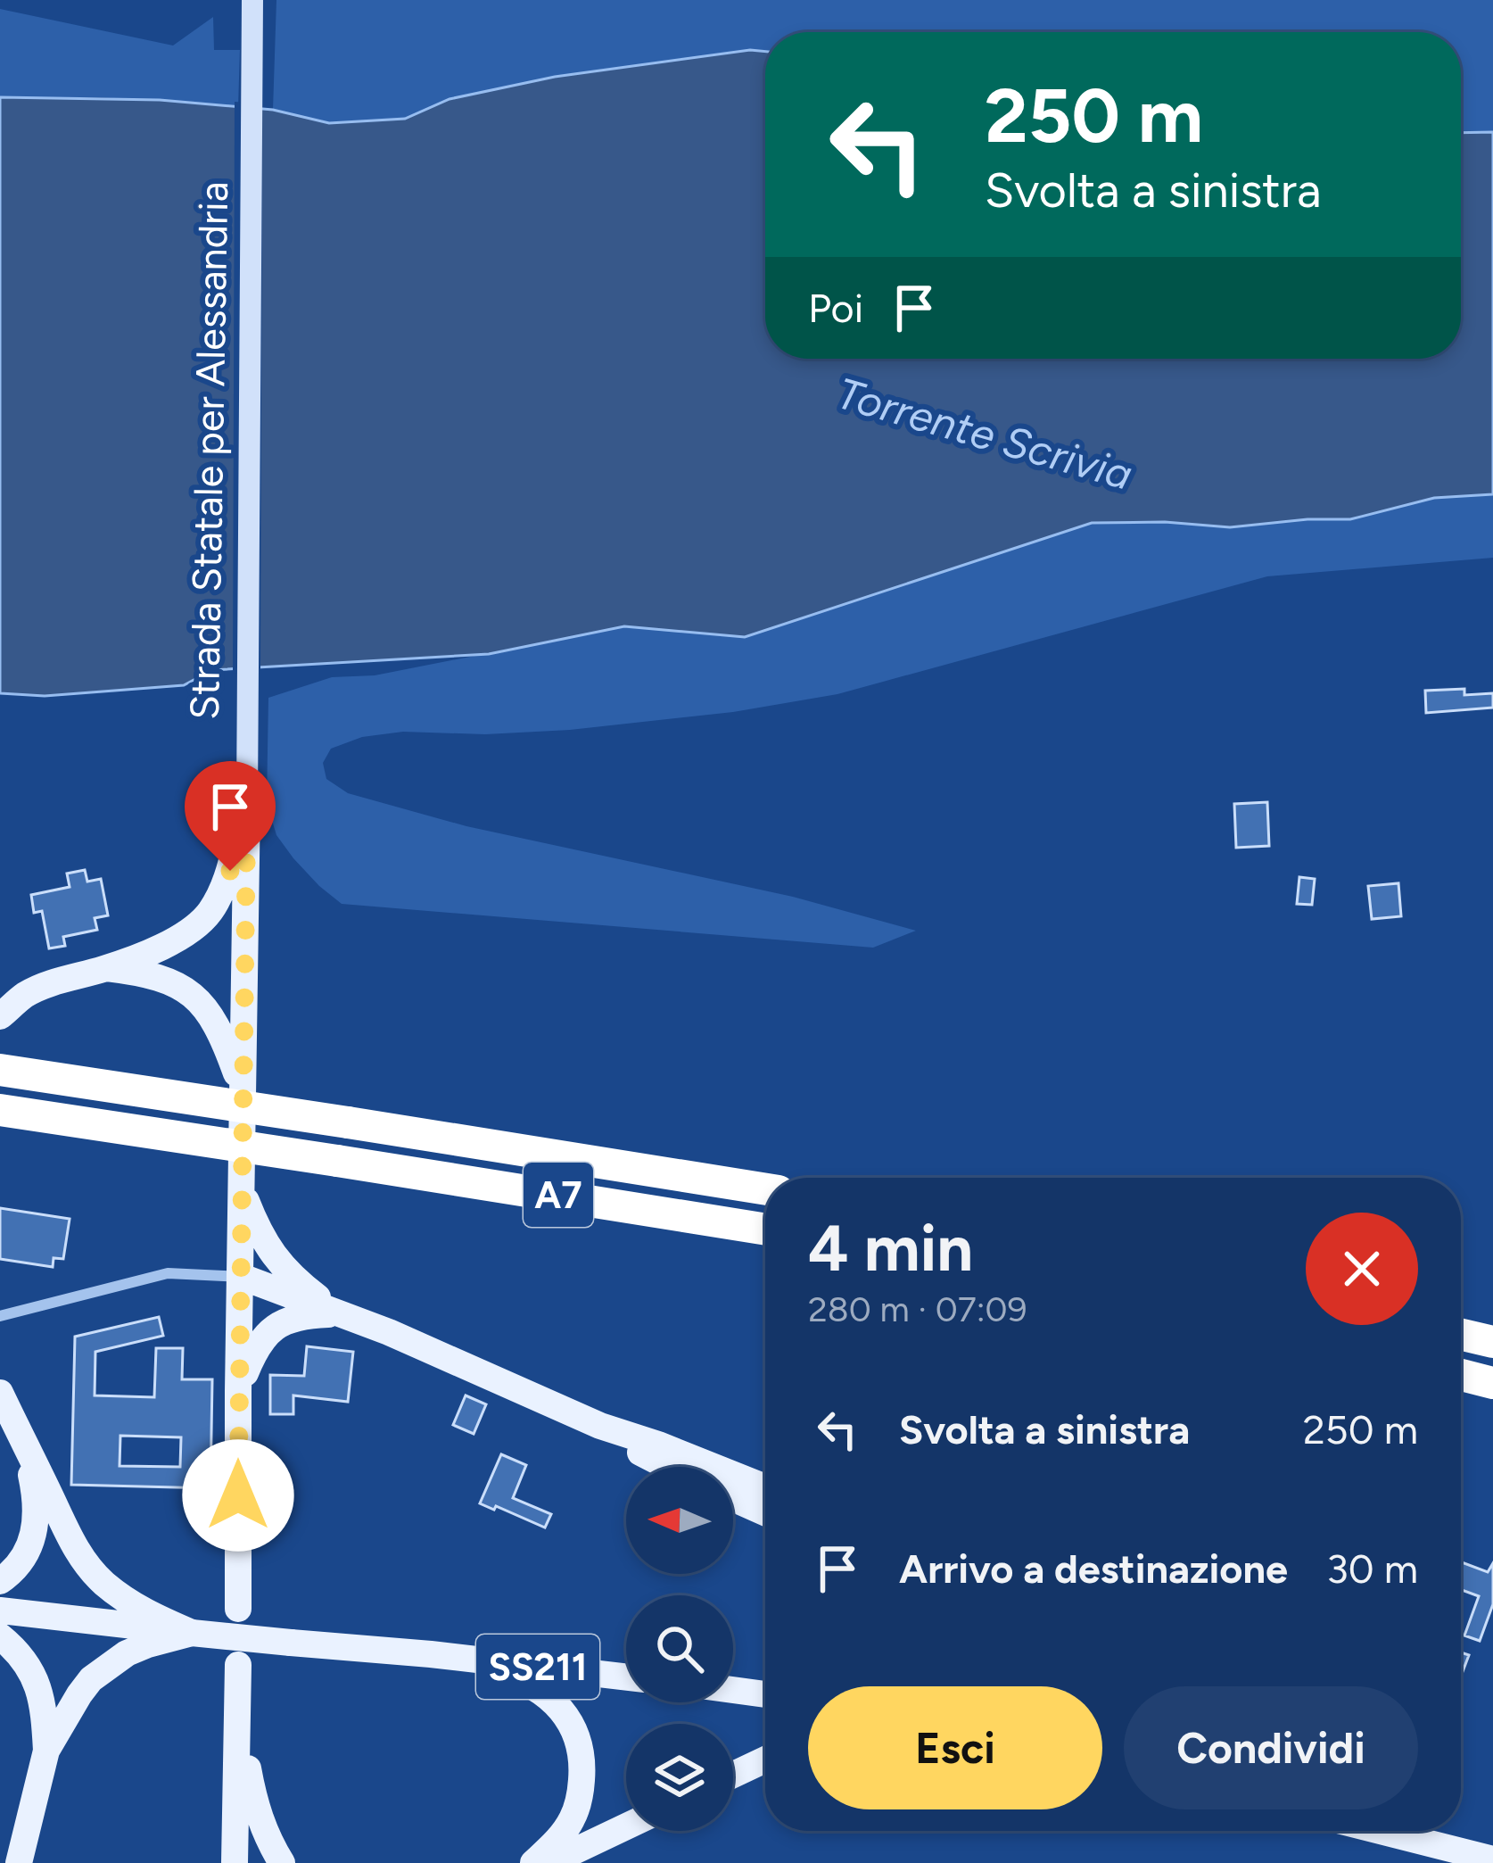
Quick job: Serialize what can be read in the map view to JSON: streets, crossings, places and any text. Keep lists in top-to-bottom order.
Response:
{
  "streets": {
    "highway": ["A7"],
    "main road": ["Strada Statale per Alessandria", "SS211"]
  },
  "water": ["Torrente Scrivia"],
  "north": "left",
  "page": {
    "turn": ["250 m", "Svolta a sinistra"],
    "then": "Poi",
    "heading": ["4 min", "280 m · 07:09"],
    "list": [
      {
        "name": "Svolta a sinistra",
        "value": "250 m"
      },
      {
        "name": "Arrivo a destinazione",
        "value": "30 m"
      }
    ],
    "buttons": ["Esci", "Condividi"]
  }
}
